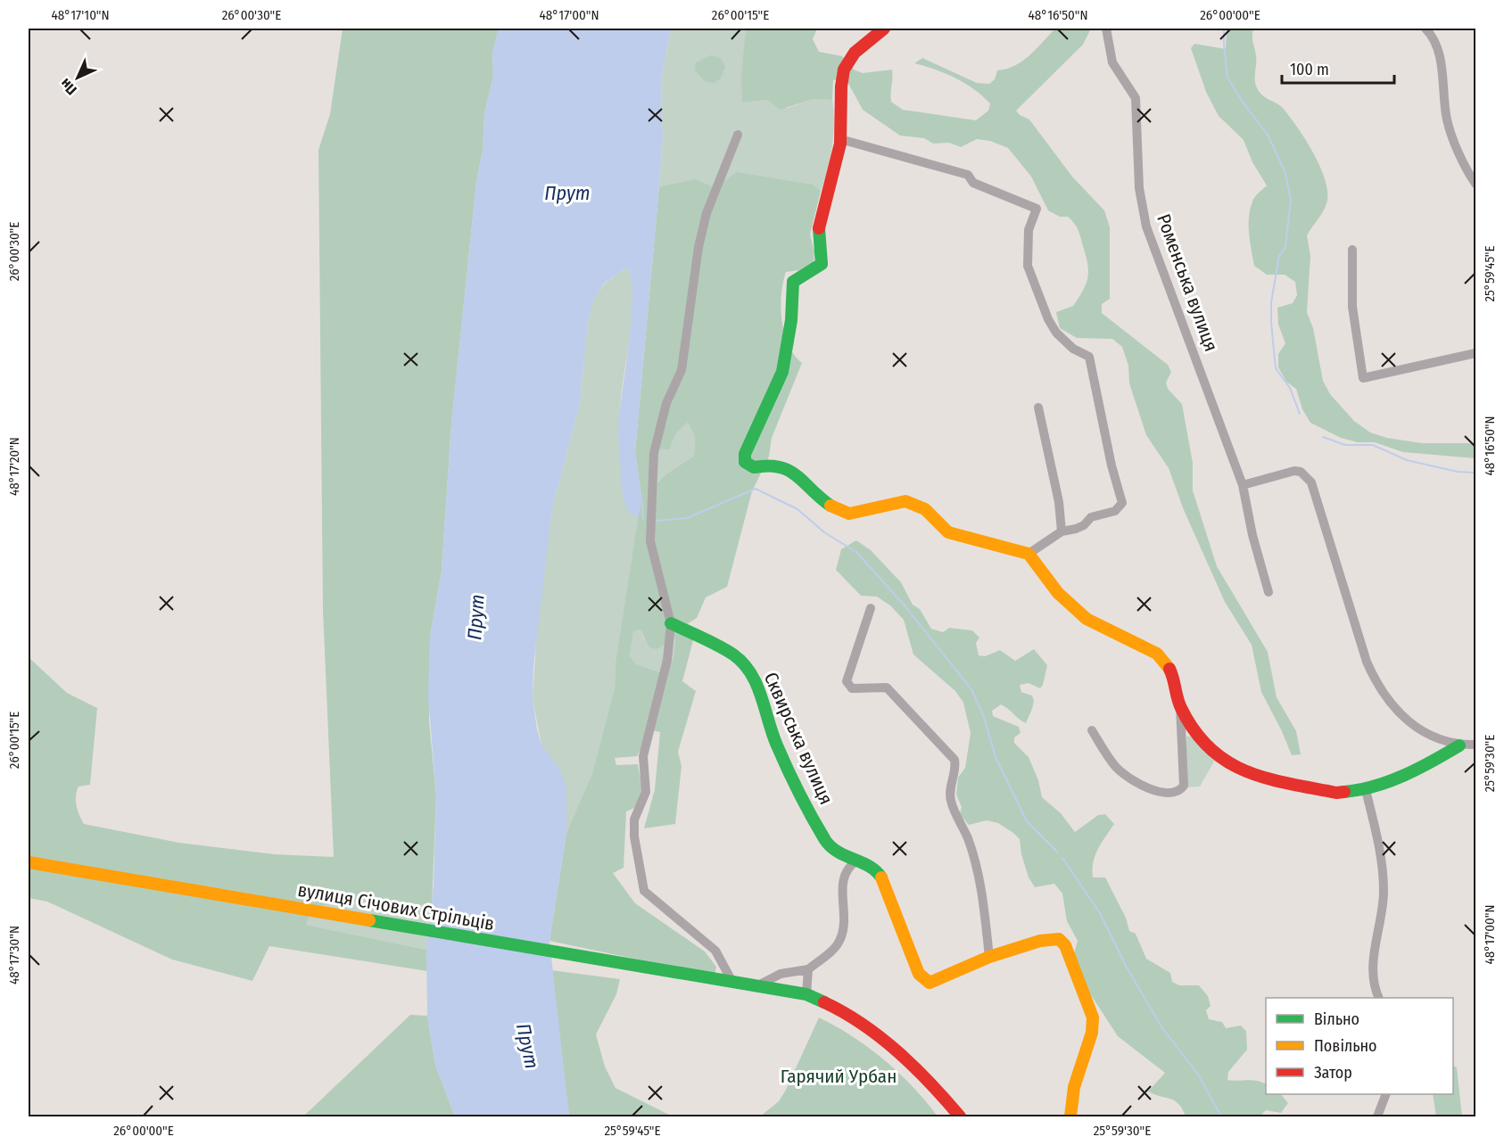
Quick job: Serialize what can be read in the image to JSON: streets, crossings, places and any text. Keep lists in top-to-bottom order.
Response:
{
  "streets": {
    "street": ["Роменська вулиця", "Сквирська вулиця", "вулиця Січових Стрільців"]
  },
  "water": ["Прут"],
  "parks": ["Гарячий Урбан"],
  "legend": ["Вільно", "Повільно", "Затор"],
  "scale_bar": "100 m",
  "north": "bottom left",
  "coordinates": [
    "48°17'10\"N",
    "26°00'30\"E",
    "48°17'00\"N",
    "26°00'15\"E",
    "48°16'50\"N",
    "26°00'00\"E",
    "25°59'45\"E",
    "48°17'20\"N",
    "25°59'30\"E",
    "48°17'30\"N"
  ]
}
